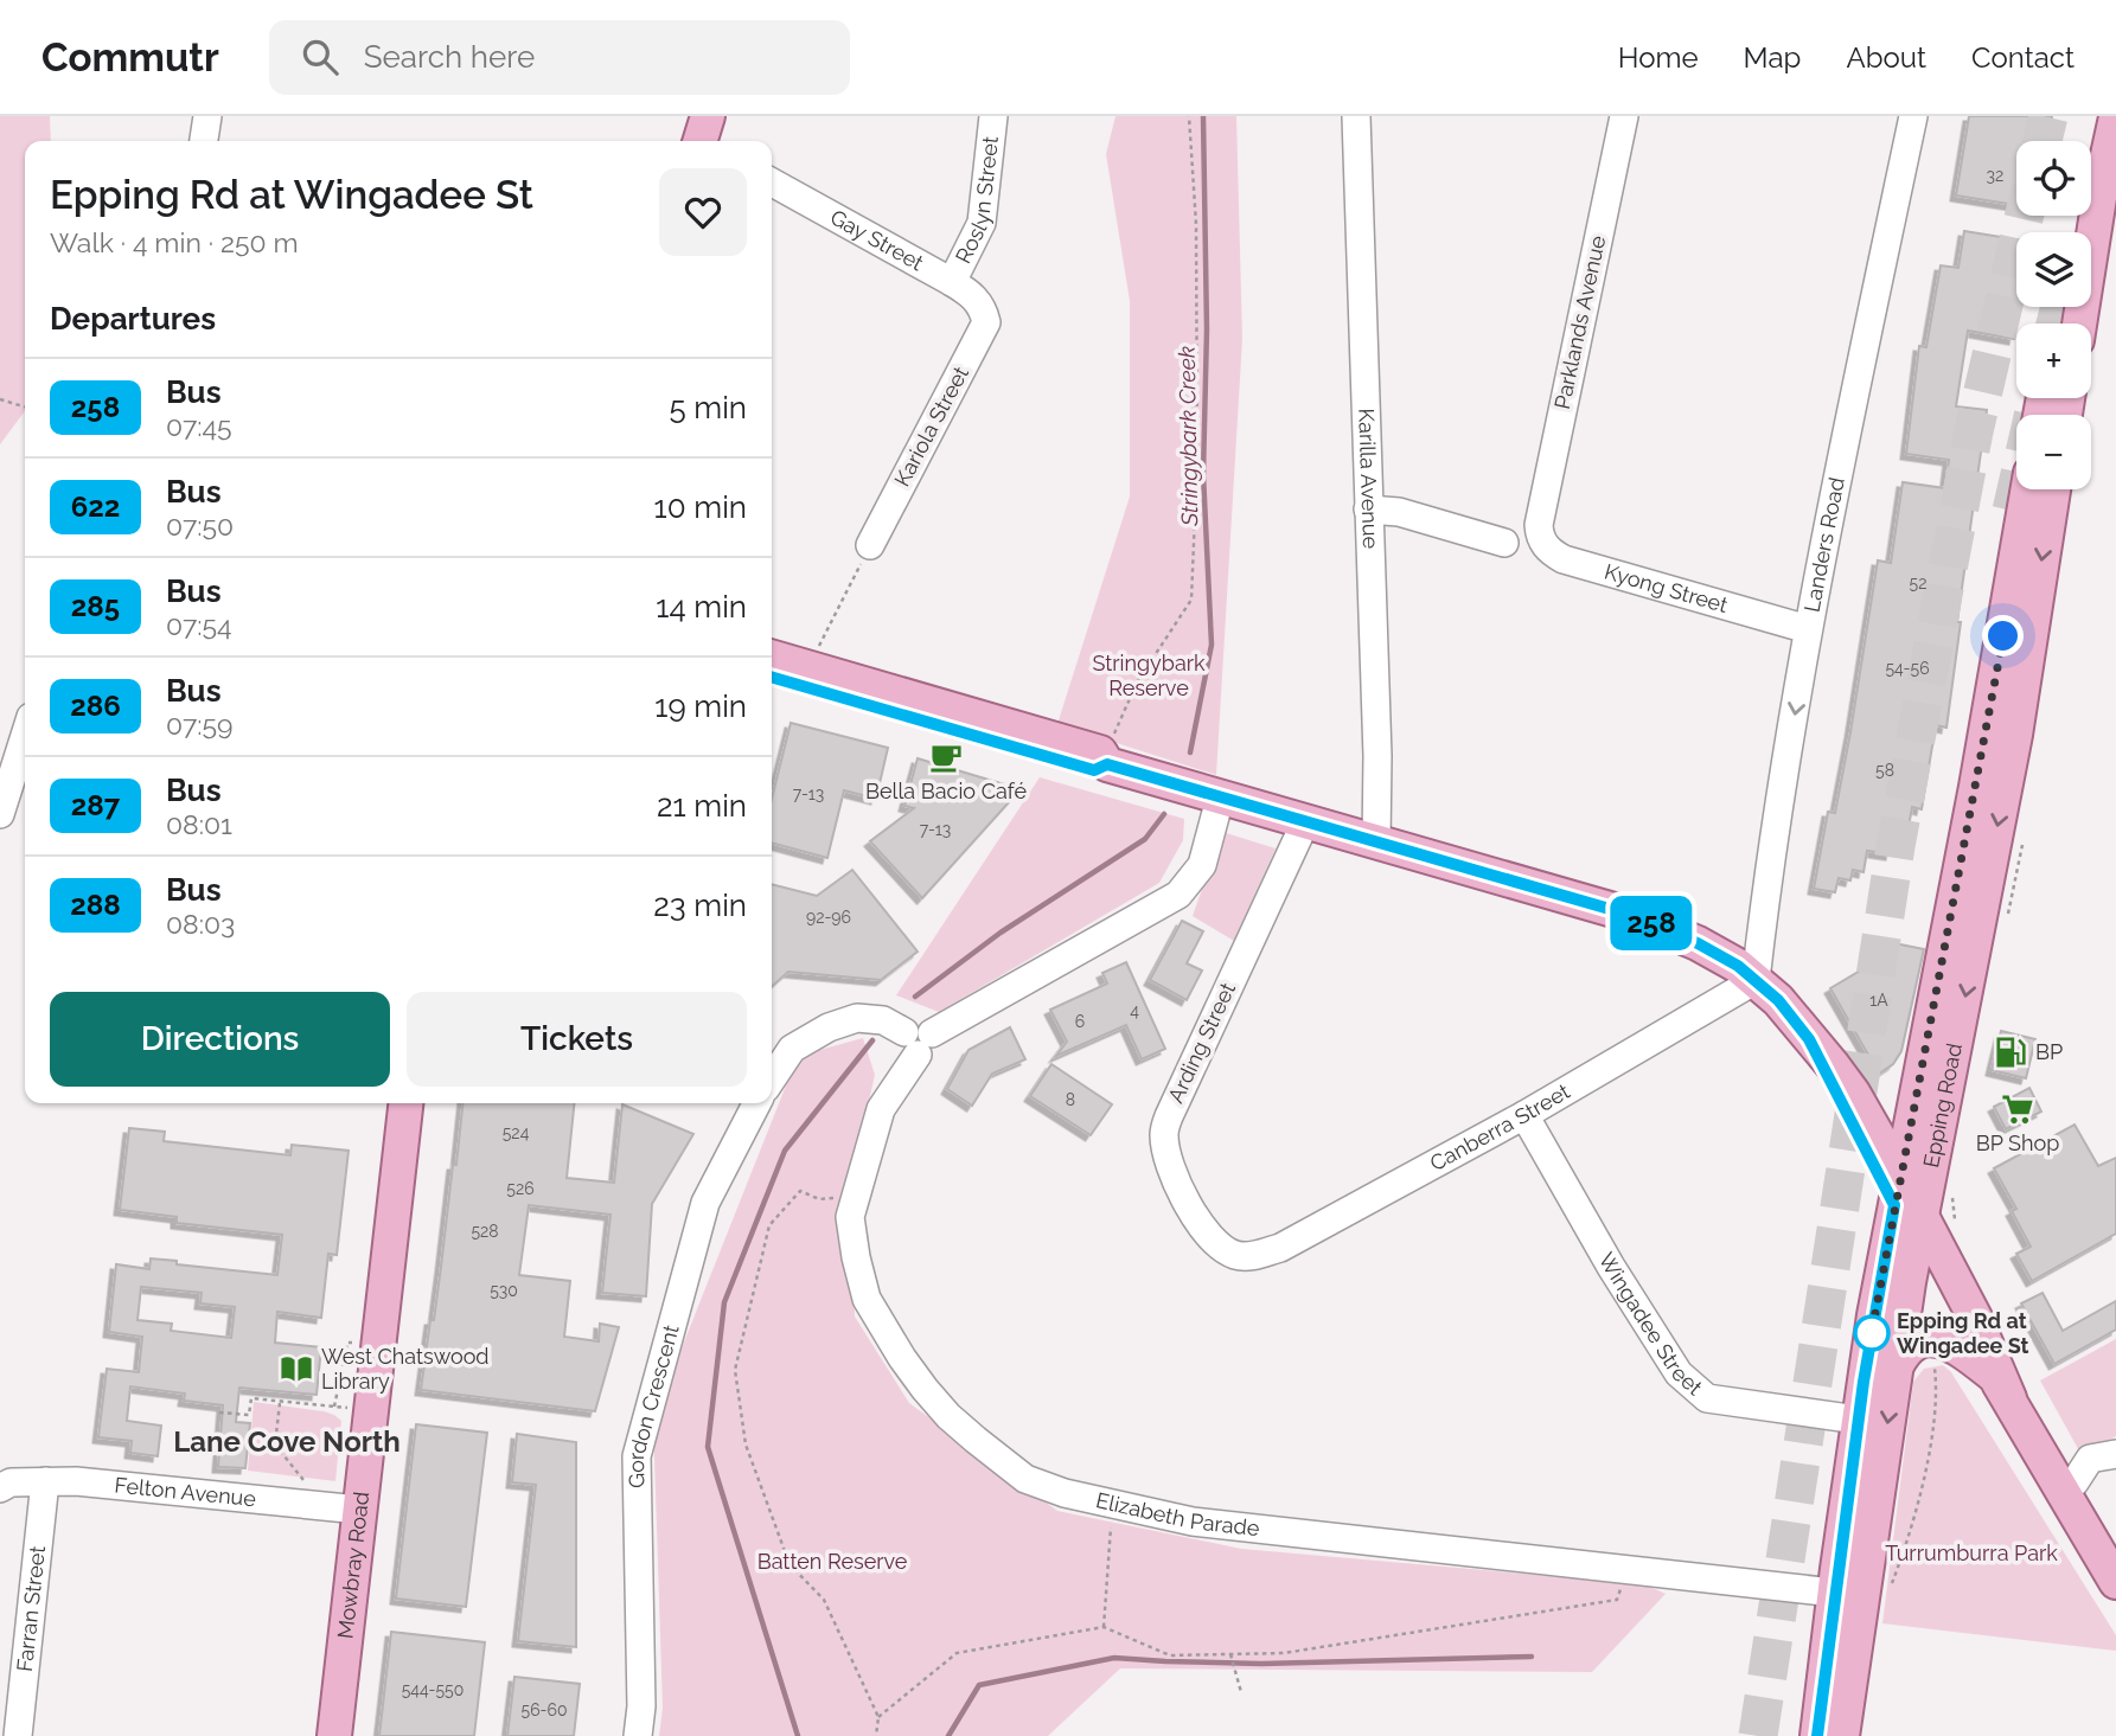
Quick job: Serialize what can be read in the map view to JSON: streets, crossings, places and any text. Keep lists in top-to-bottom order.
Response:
{
  "streets": {
    "main road": ["Epping Road", "Mowbray Road"],
    "street": [
      "Roslyn Street",
      "Gay Street",
      "Parklands Avenue",
      "Kariola Street",
      "Karilla Avenue",
      "Landers Road",
      "Kyong Street",
      "Arding Street",
      "Canberra Street",
      "Wingadee Street",
      "Gordon Crescent",
      "Felton Avenue",
      "Elizabeth Parade",
      "Farran Street"
    ]
  },
  "crossings": [
    ["Roslyn Street", "Gay Street"],
    ["Gay Street", "Kariola Street"],
    ["Parklands Avenue", "Kyong Street"],
    ["Landers Road", "Kyong Street"],
    ["Landers Road", "Canberra Street"],
    ["Arding Street", "Canberra Street"],
    ["Epping Road", "Wingadee Street"],
    ["Epping Road", "Elizabeth Parade"],
    ["Canberra Street", "Wingadee Street"],
    ["Felton Avenue", "Mowbray Road"],
    ["Felton Avenue", "Farran Street"]
  ],
  "one_way": ["Landers Road"],
  "districts": ["Lane Cove North"],
  "water": ["Stringybark Creek"],
  "parks": ["Stringybark Reserve", "Turrumburra Park", "Batten Reserve"],
  "places": {
    "cafe": ["Bella Bacio Café"],
    "fuel station": ["BP"],
    "supermarket": ["BP Shop"],
    "other": ["Epping Rd at Wingadee St"],
    "library": ["West Chatswood Library"]
  },
  "lines": ["bus line 258"],
  "house_numbers": [
    "32",
    "52",
    "54-56",
    "58",
    "7-13",
    "7-13",
    "92-96",
    "1A",
    "4",
    "6",
    "8",
    "524",
    "526",
    "528",
    "530",
    "544-550",
    "56-60"
  ],
  "page": {
    "header": "Commutr",
    "search": "Search here",
    "nav": [
      "Home",
      "Map",
      "About",
      "Contact"
    ],
    "on_map": "258",
    "map_buttons": ["+", "−"],
    "heading": [
      ["Epping Rd at Wingadee St", "Walk · 4 min · 250 m"],
      "Departures"
    ],
    "list": [
      {
        "mark": "258",
        "name": "Bus",
        "note": "07:45",
        "value": "5 min"
      },
      {
        "mark": "622",
        "name": "Bus",
        "note": "07:50",
        "value": "10 min"
      },
      {
        "mark": "285",
        "name": "Bus",
        "note": "07:54",
        "value": "14 min"
      },
      {
        "mark": "286",
        "name": "Bus",
        "note": "07:59",
        "value": "19 min"
      },
      {
        "mark": "287",
        "name": "Bus",
        "note": "08:01",
        "value": "21 min"
      },
      {
        "mark": "288",
        "name": "Bus",
        "note": "08:03",
        "value": "23 min"
      }
    ],
    "buttons": ["Directions", "Tickets"]
  }
}
